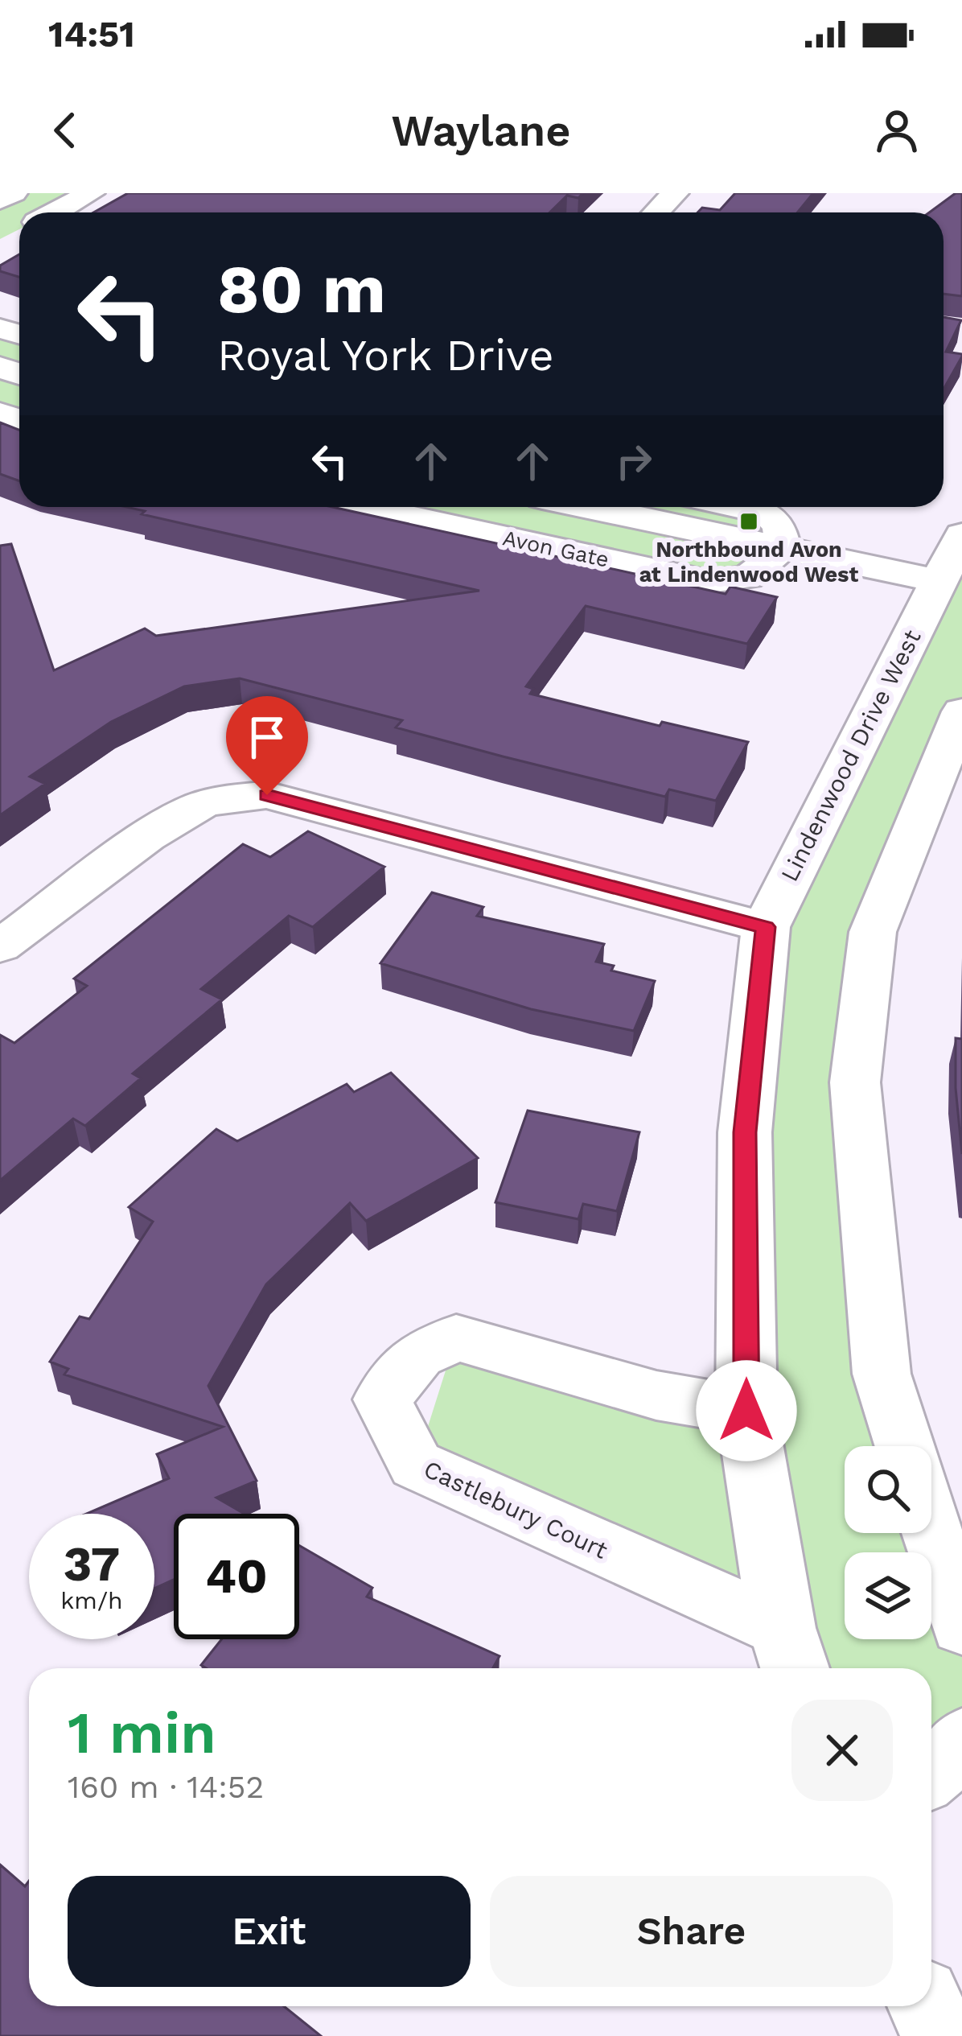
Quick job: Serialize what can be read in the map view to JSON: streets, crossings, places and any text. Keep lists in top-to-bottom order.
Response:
{
  "streets": {
    "street": ["Avon Gate", "Lindenwood Drive West", "Castlebury Court"]
  },
  "crossings": [
    ["Avon Gate", "Lindenwood Drive West"],
    ["Lindenwood Drive West", "Castlebury Court"]
  ],
  "places": {
    "transit": ["Northbound Avon at Lindenwood West"]
  },
  "page": {
    "status": "14:51",
    "header": "Waylane",
    "turn": ["80 m", "Royal York Drive"],
    "speed": "37 km/h",
    "limit": "40",
    "heading": ["1 min", "160 m · 14:52"],
    "buttons": ["Exit", "Share"]
  }
}
